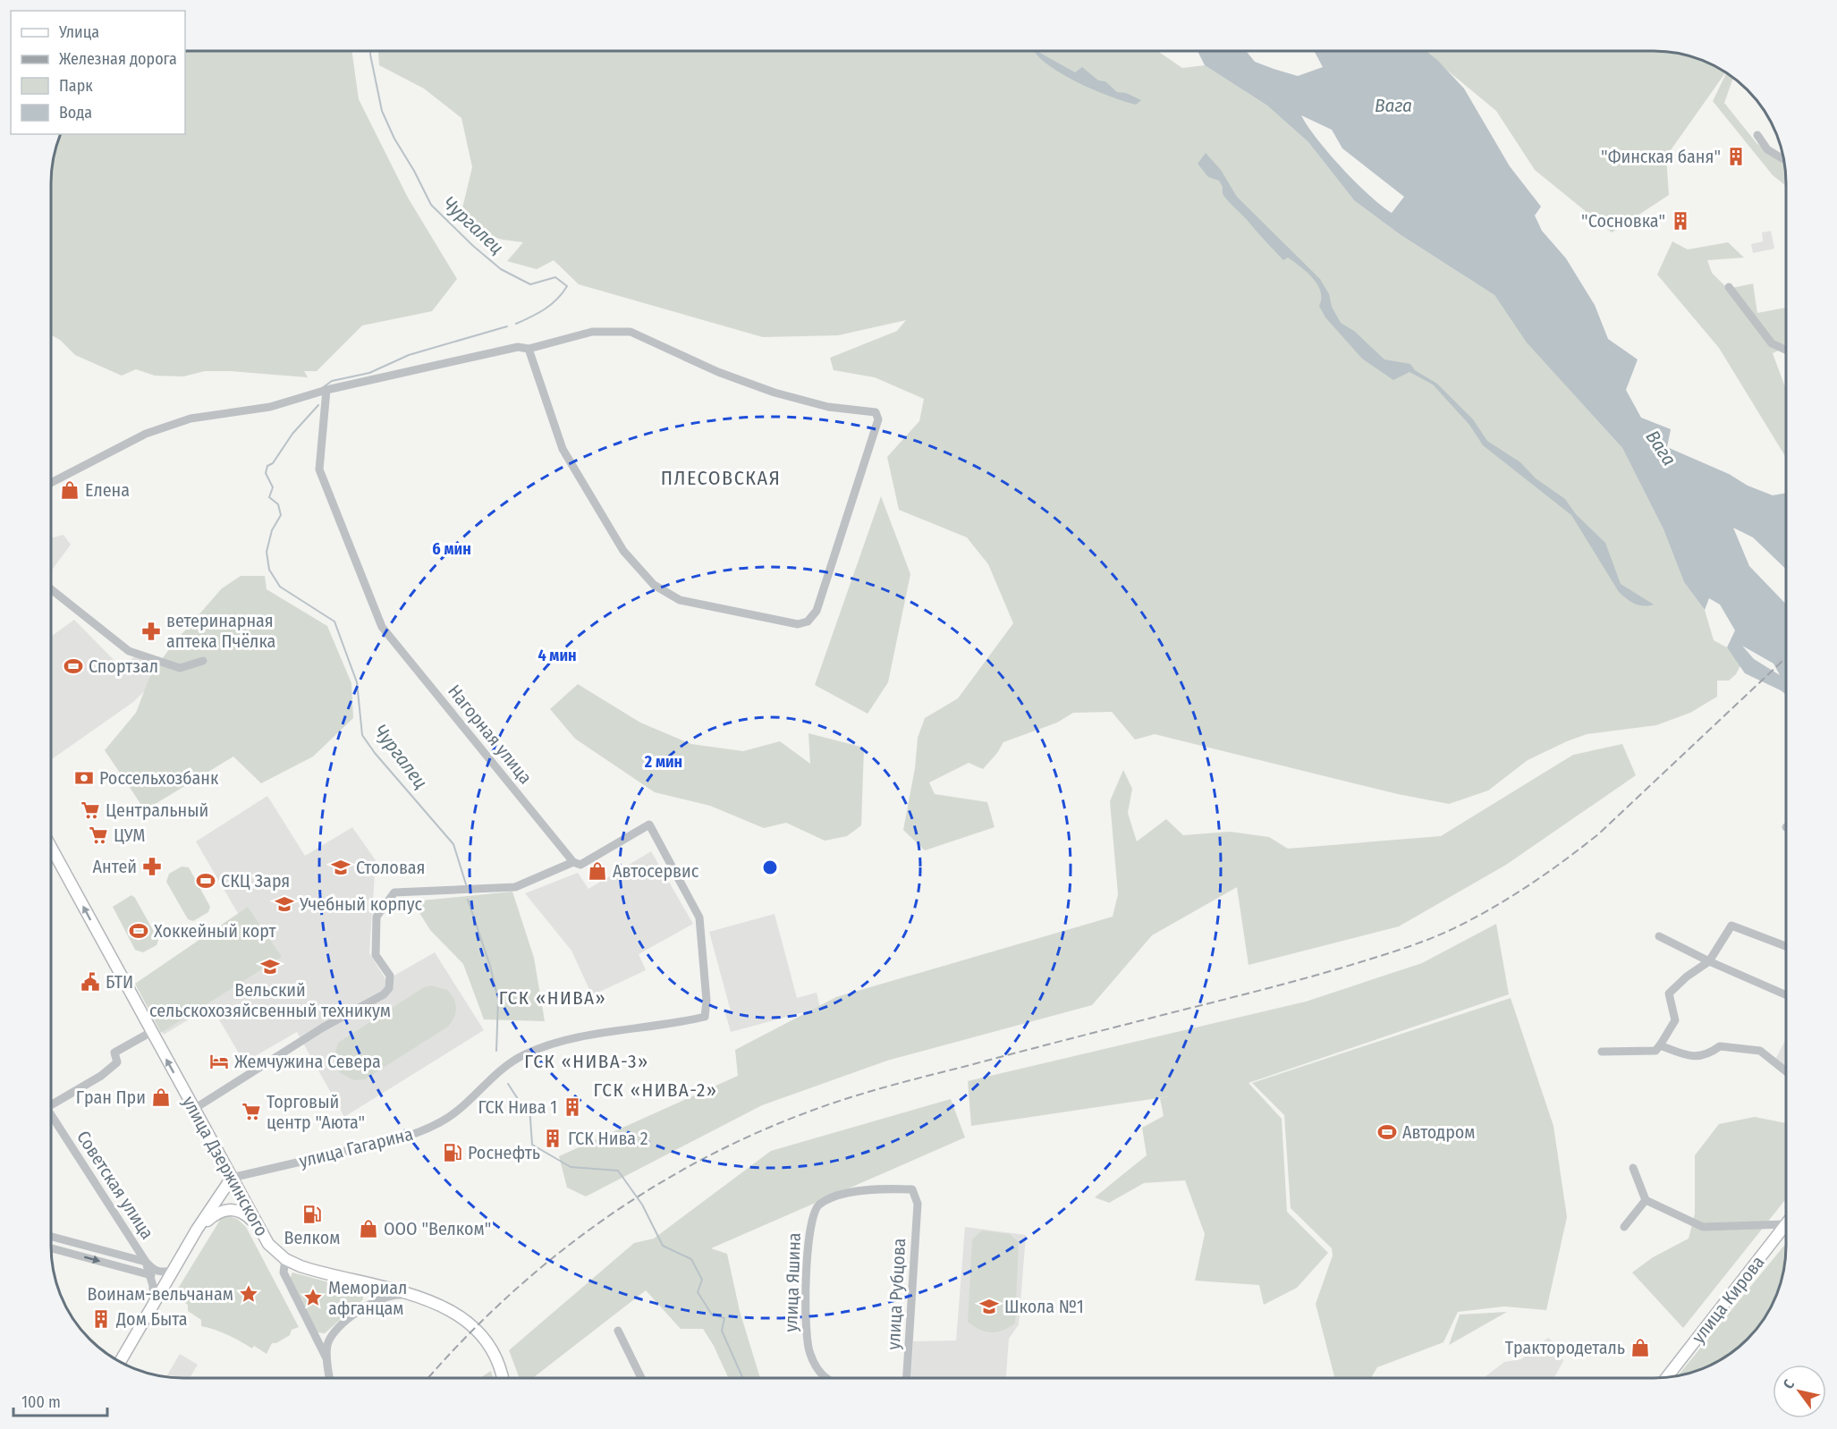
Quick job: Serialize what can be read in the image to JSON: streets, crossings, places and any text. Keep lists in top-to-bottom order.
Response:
{
  "streets": {
    "main road": ["улица Дзержинского", "улица Кирова"],
    "street": [
      "Нагорная улица",
      "улица Гагарина",
      "Советская улица",
      "улица Яшина",
      "улица Рубцова"
    ]
  },
  "crossings": [
    ["Нагорная улица", "улица Гагарина"],
    ["улица Гагарина", "улица Дзержинского"],
    ["улица Яшина", "улица Рубцова"]
  ],
  "one_way": ["улица Дзержинского"],
  "districts": [
    "ПЛЕСОВСКАЯ",
    "ГСК «НИВА»",
    "ГСК «НИВА-3»",
    "ГСК «НИВА-2»"
  ],
  "water": ["Вага", "Чургалец"],
  "places": {
    "building": [
      "\"Финская баня\"",
      "\"Сосновка\"",
      "ГСК Нива 1",
      "ГСК Нива 2",
      "Дом Быта"
    ],
    "shop": [
      "Елена",
      "Автосервис",
      "Гран При",
      "ООО \"Велком\"",
      "Трактородеталь"
    ],
    "pharmacy": ["ветеринарная аптека Пчёлка", "Антей"],
    "sports": [
      "Спортзал",
      "СКЦ Заря",
      "Хоккейный корт",
      "Автодром"
    ],
    "bank": ["Россельхозбанк"],
    "supermarket": ["Центральный", "ЦУМ", "Торговый центр \"Аюта\""],
    "school or university": [
      "Столовая",
      "Учебный корпус",
      "Вельский сельскохозяйсвенный техникум",
      "Школа №1"
    ],
    "public building": ["БТИ"],
    "hotel": ["Жемчужина Севера"],
    "fuel station": ["Роснефть", "Велком"],
    "place": ["Воинам-вельчанам", "Мемориал афганцам"]
  },
  "legend": [
    "Улица",
    "Железная дорога",
    "Парк",
    "Вода"
  ],
  "scale_bar": "100 m",
  "north": "top left",
  "rings": ["6 мин", "4 мин", "2 мин"]
}
